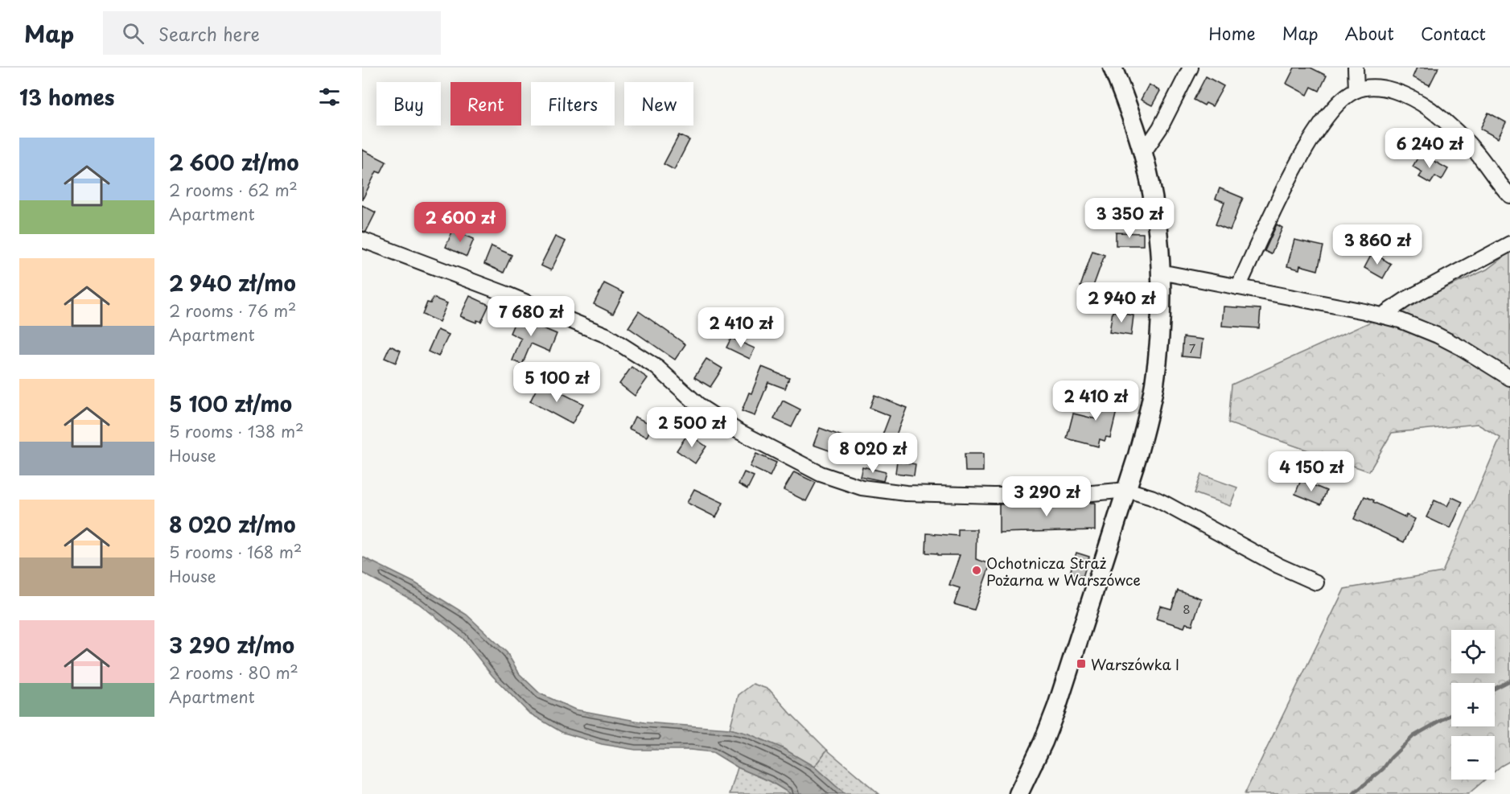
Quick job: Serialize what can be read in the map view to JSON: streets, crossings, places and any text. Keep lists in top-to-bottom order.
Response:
{
  "places": {
    "other": ["Ochotnicza Straż Pożarna w Warszówce"],
    "transit": ["Warszówka I"]
  },
  "house_numbers": ["7", "8"],
  "page": {
    "header": "Map",
    "search": "Search here",
    "nav": [
      "Home",
      "Map",
      "About",
      "Contact"
    ],
    "heading": "13 homes",
    "chip": [
      "Buy",
      "Rent",
      "Filters",
      "New"
    ],
    "list": [
      {
        "name": "2 600 zł/mo",
        "note": "2 rooms · 62 m² · Apartment"
      },
      {
        "name": "2 940 zł/mo",
        "note": "2 rooms · 76 m² · Apartment"
      },
      {
        "name": "5 100 zł/mo",
        "note": "5 rooms · 138 m² · House"
      },
      {
        "name": "8 020 zł/mo",
        "note": "5 rooms · 168 m² · House"
      },
      {
        "name": "3 290 zł/mo",
        "note": "2 rooms · 80 m² · Apartment"
      }
    ],
    "price": [
      "6 240 zł",
      "3 350 zł",
      "2 600 zł",
      "3 860 zł",
      "2 940 zł",
      "7 680 zł",
      "2 410 zł",
      "5 100 zł",
      "2 410 zł",
      "2 500 zł",
      "8 020 zł",
      "4 150 zł",
      "3 290 zł"
    ],
    "map_buttons": ["+", "−"]
  }
}
